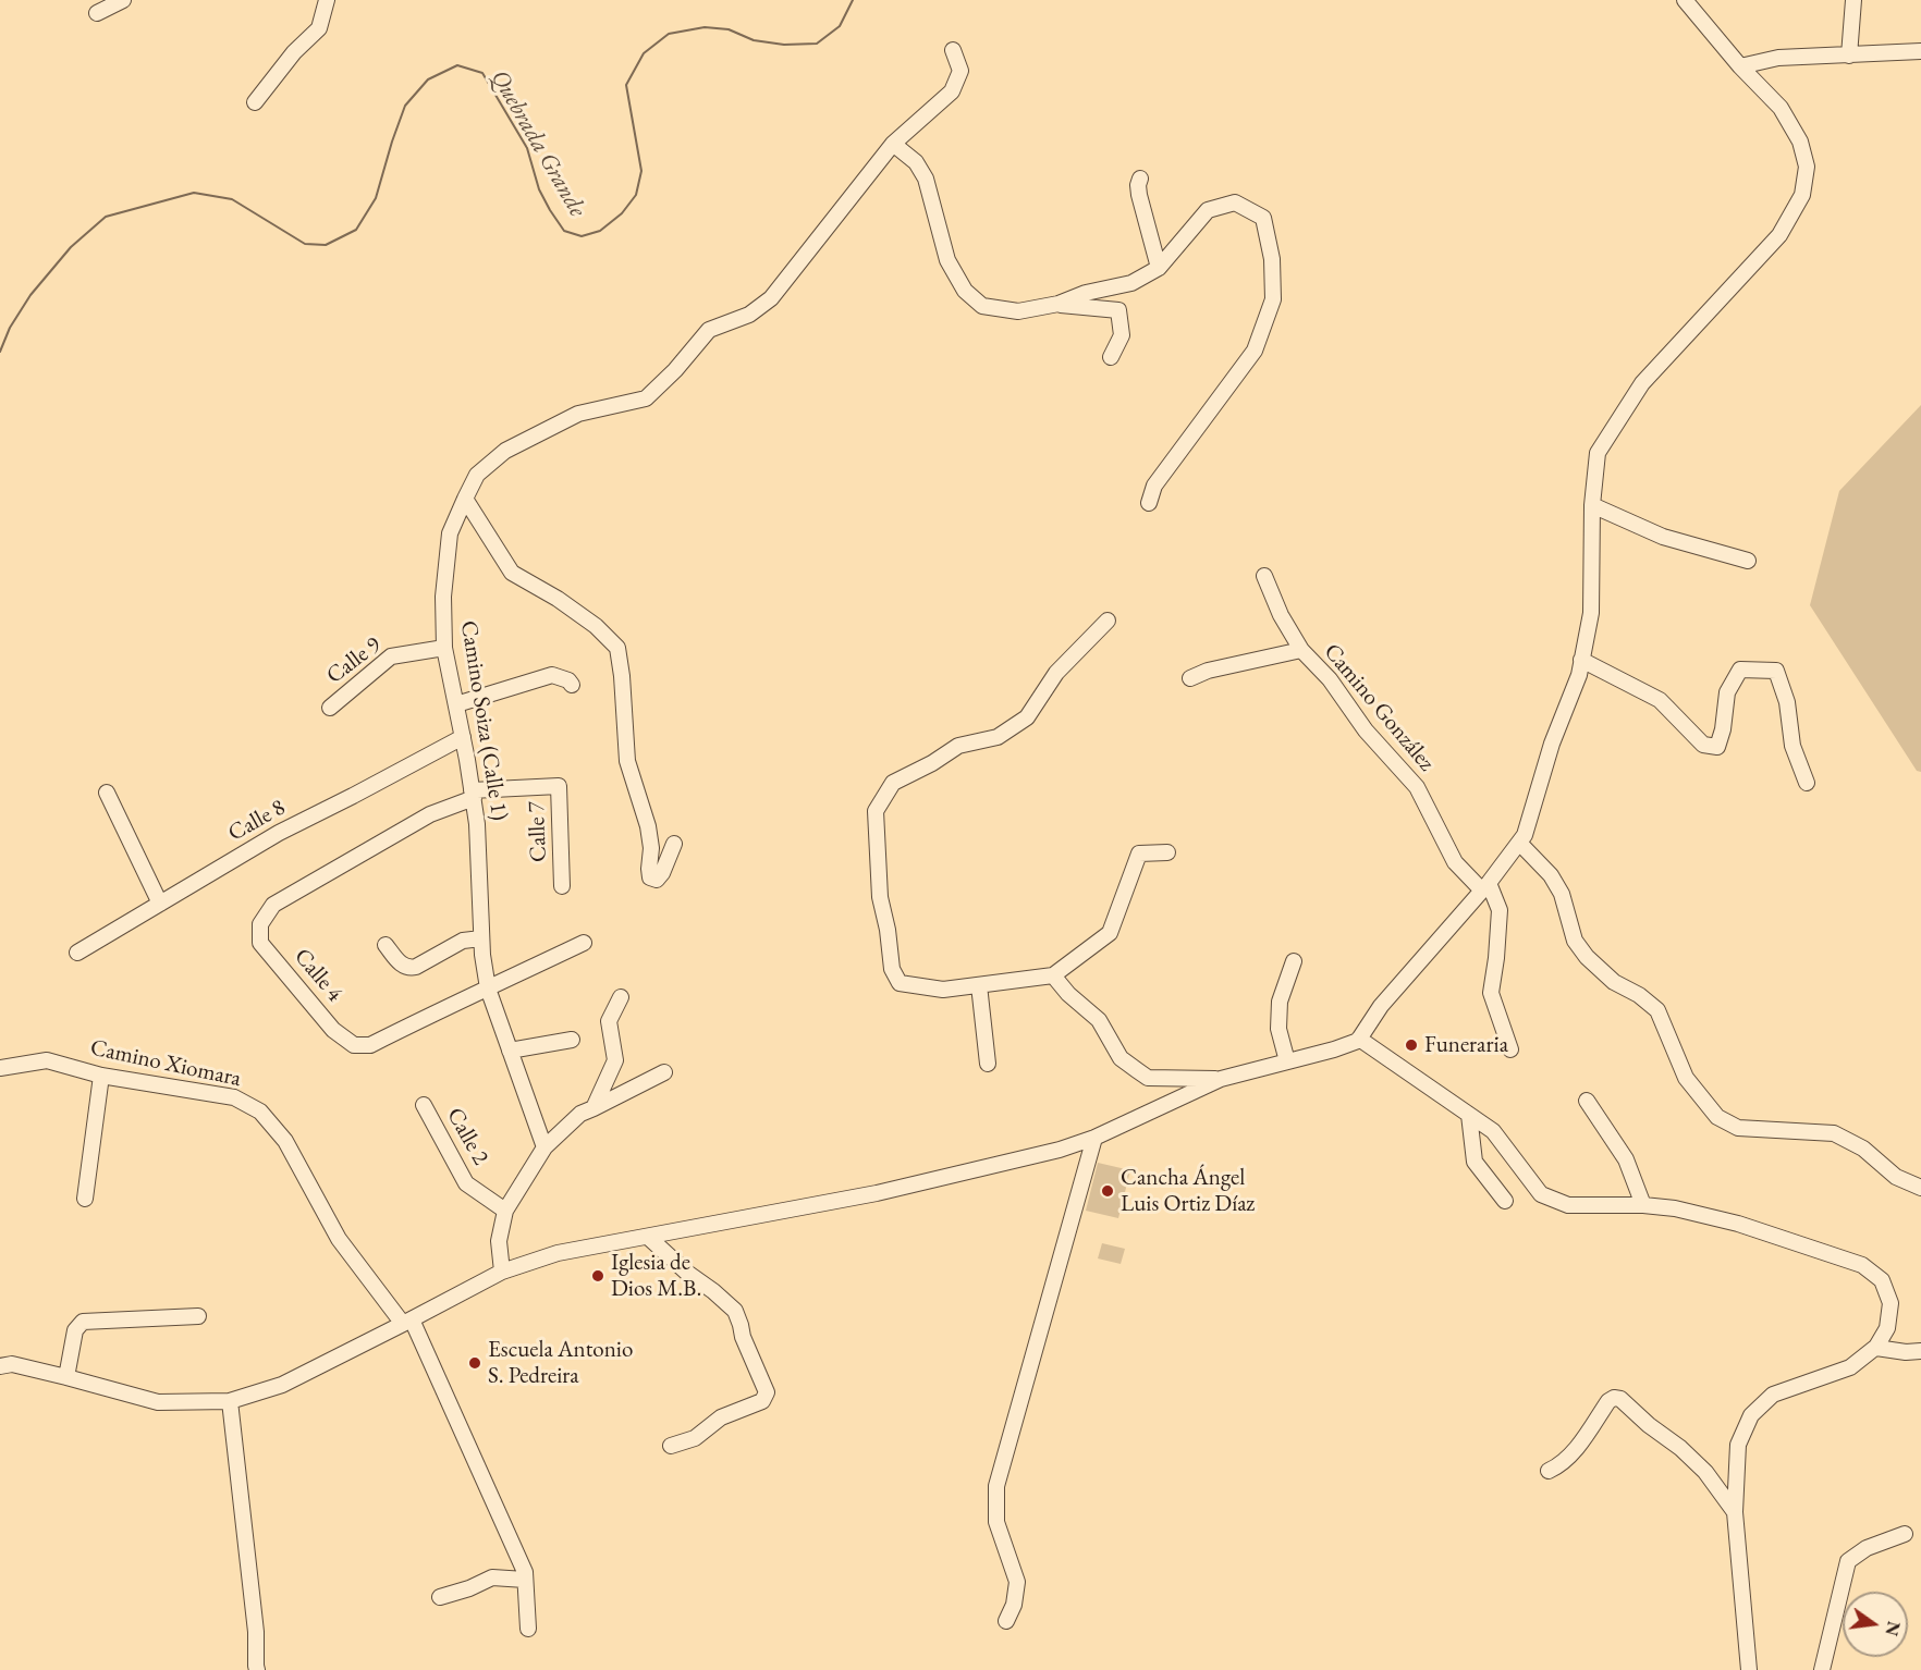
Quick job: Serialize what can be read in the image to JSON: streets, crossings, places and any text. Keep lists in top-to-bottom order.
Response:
{
  "streets": {
    "street": [
      "Calle 9",
      "Camino González",
      "Camino Soiza (Calle 1)",
      "Calle 8",
      "Calle 7",
      "Calle 4",
      "Camino Xiomara",
      "Calle 2"
    ]
  },
  "crossings": [
    ["Calle 9", "Camino Soiza (Calle 1)"],
    ["Camino Soiza (Calle 1)", "Calle 8"],
    ["Camino Soiza (Calle 1)", "Calle 7"],
    ["Camino Soiza (Calle 1)", "Calle 4"],
    ["Calle 7", "Calle 4"]
  ],
  "water": ["Quebrada Grande"],
  "places": [
    "Funeraria",
    "Cancha Ángel Luis Ortiz Díaz",
    "Iglesia de Dios M.B.",
    "Escuela Antonio S. Pedreira"
  ],
  "north": "right"
}
